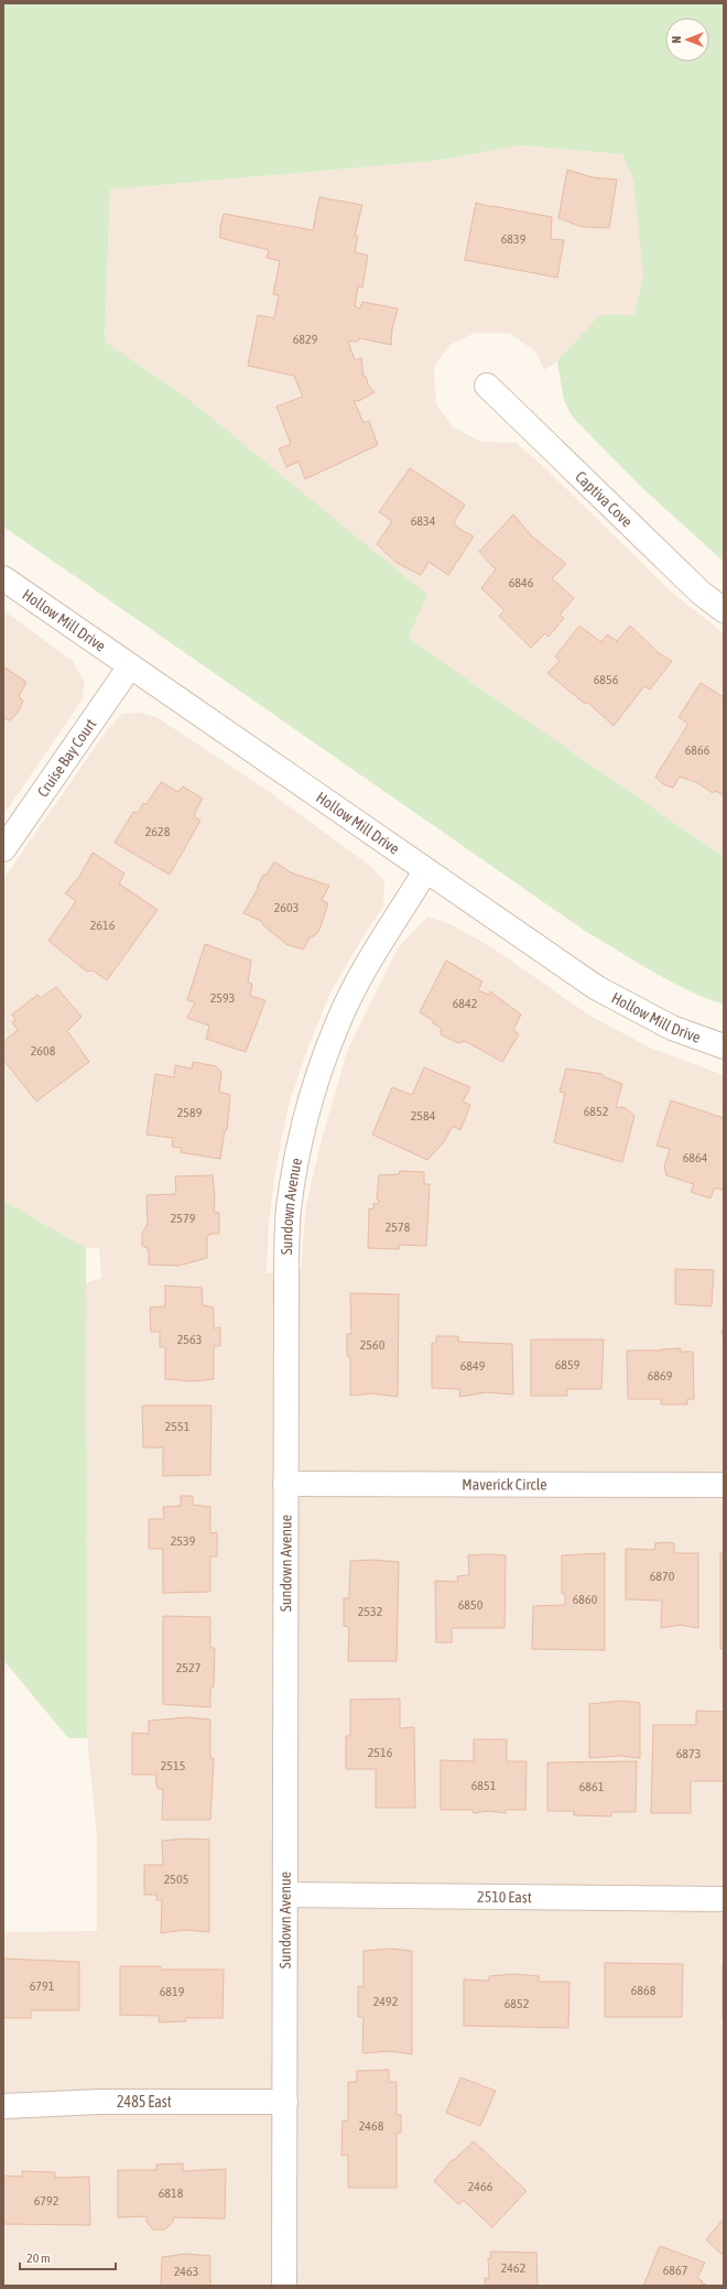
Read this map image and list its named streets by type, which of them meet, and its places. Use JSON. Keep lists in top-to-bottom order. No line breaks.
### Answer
{"streets":{"street":["Captiva Cove","Hollow Mill Drive","Cruise Bay Court","Sundown Avenue","Maverick Circle","2510 East","2485 East"]},"crossings":[["Hollow Mill Drive","Cruise Bay Court"],["Hollow Mill Drive","Sundown Avenue"],["Sundown Avenue","Maverick Circle"],["Sundown Avenue","2510 East"],["Sundown Avenue","2485 East"]],"house_numbers":["6839","6829","6834","6846","6856","6866","2628","2603","2616","2593","6842","2608","6852","2589","2584","6864","2579","2578","2563","2560","6859","6849","6869","2551","2539","6870","6860","6850","2532","2527","2516","6873","2515","6851","6861","2505","6791","6868","6819","2492","6852","2468","2466","6818","6792","2462","6867","2463"],"scale_bar":"20 m","north":"left"}
